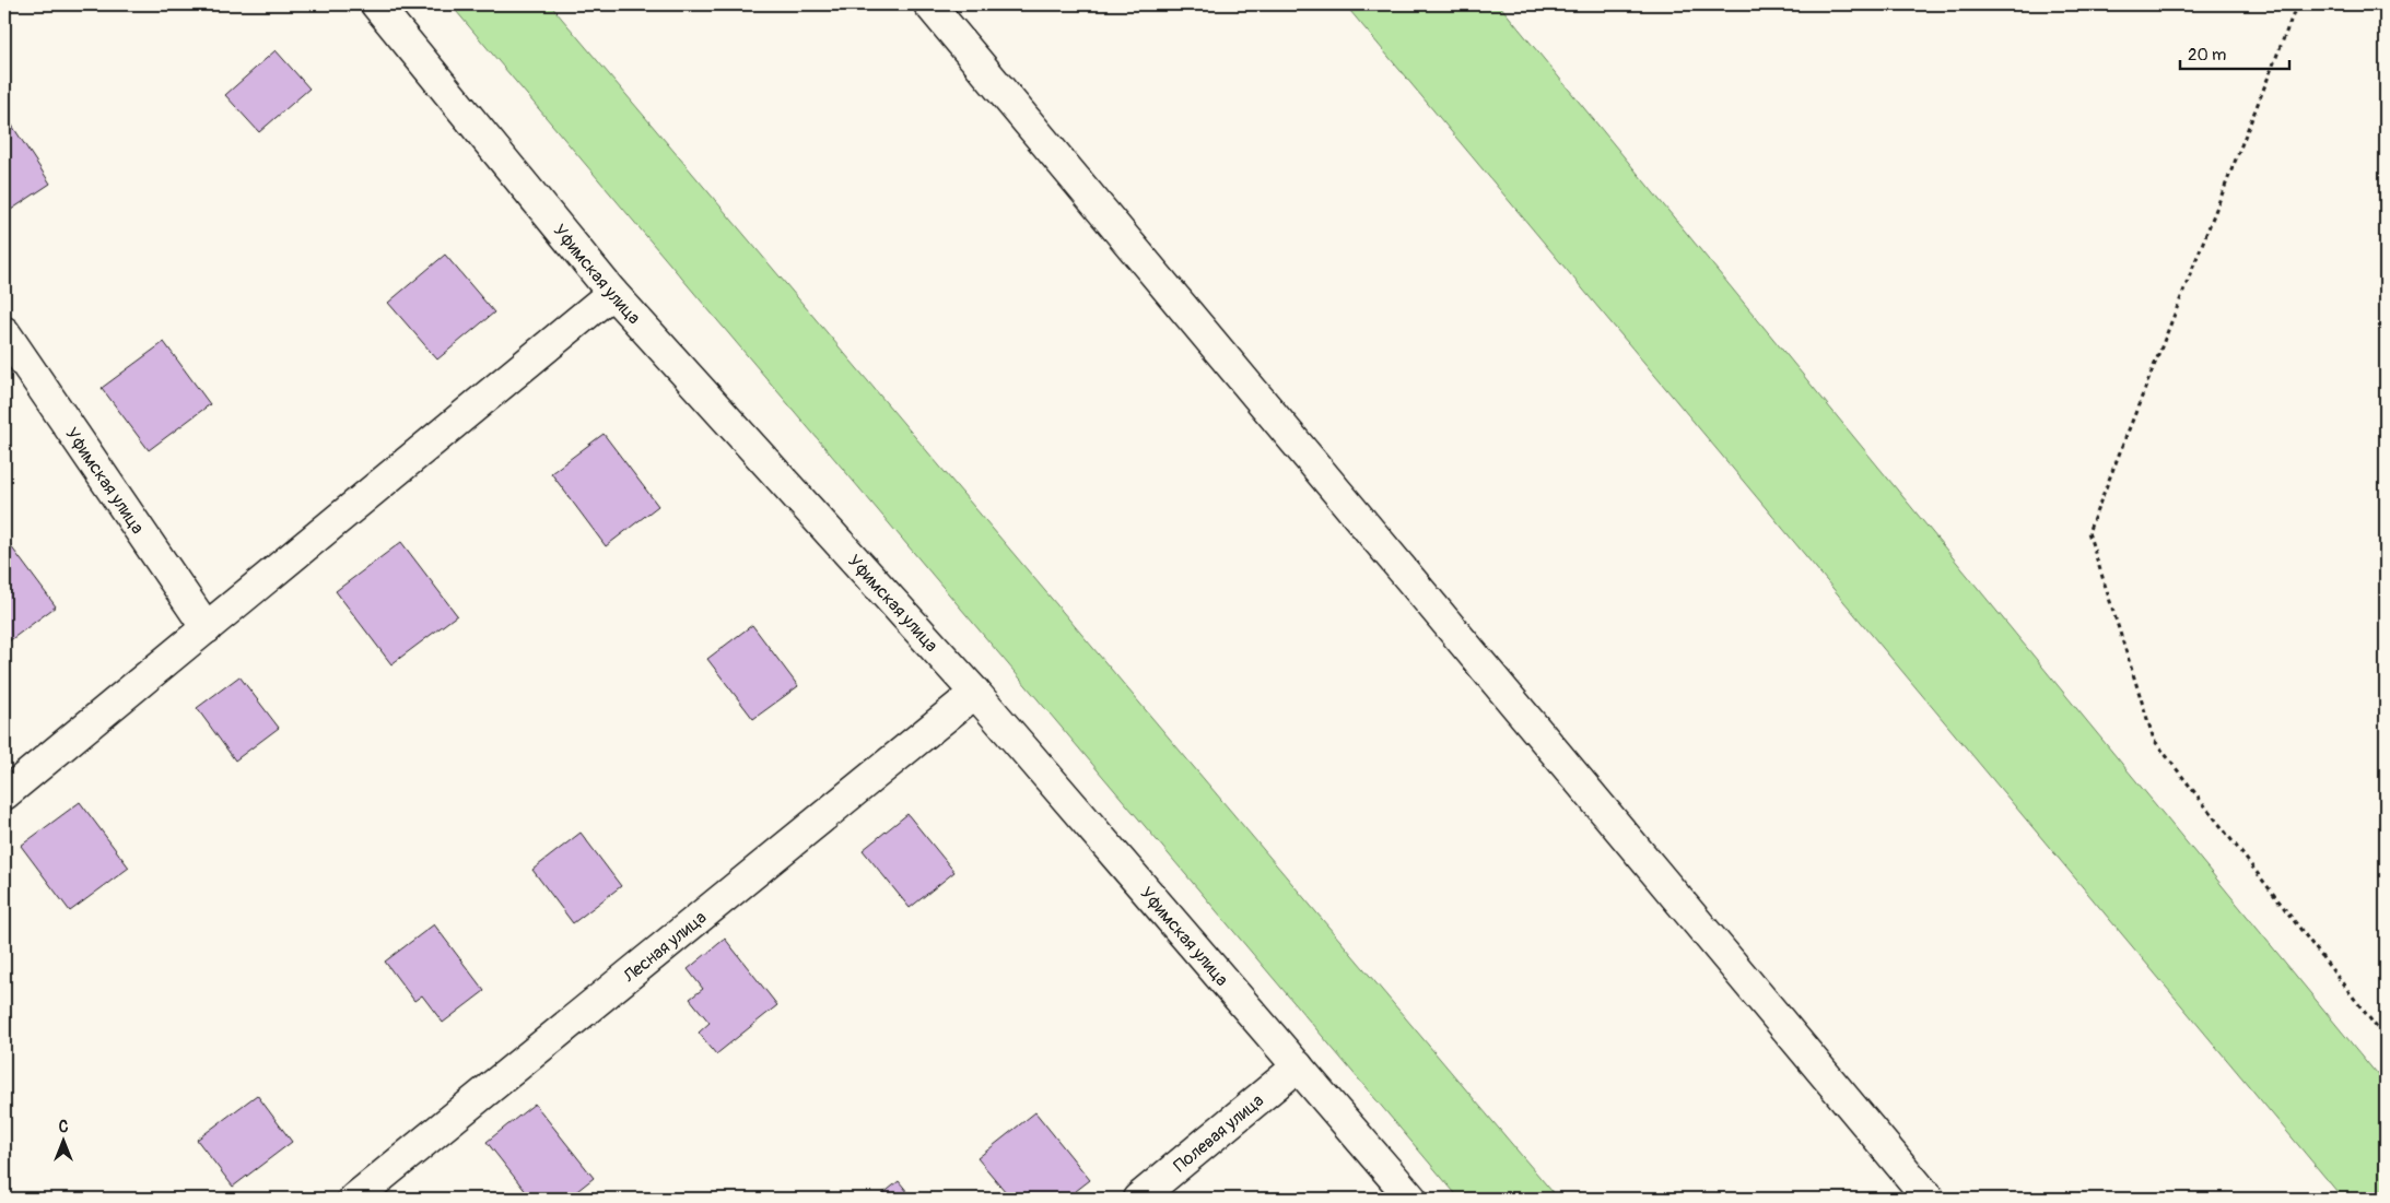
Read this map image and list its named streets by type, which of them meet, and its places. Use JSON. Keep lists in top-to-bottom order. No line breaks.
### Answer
{"streets":{"street":["Уфимская улица","Лесная улица","Полевая улица"]},"crossings":[["Уфимская улица","Лесная улица"],["Уфимская улица","Полевая улица"]],"scale_bar":"20 m","north":"top"}
